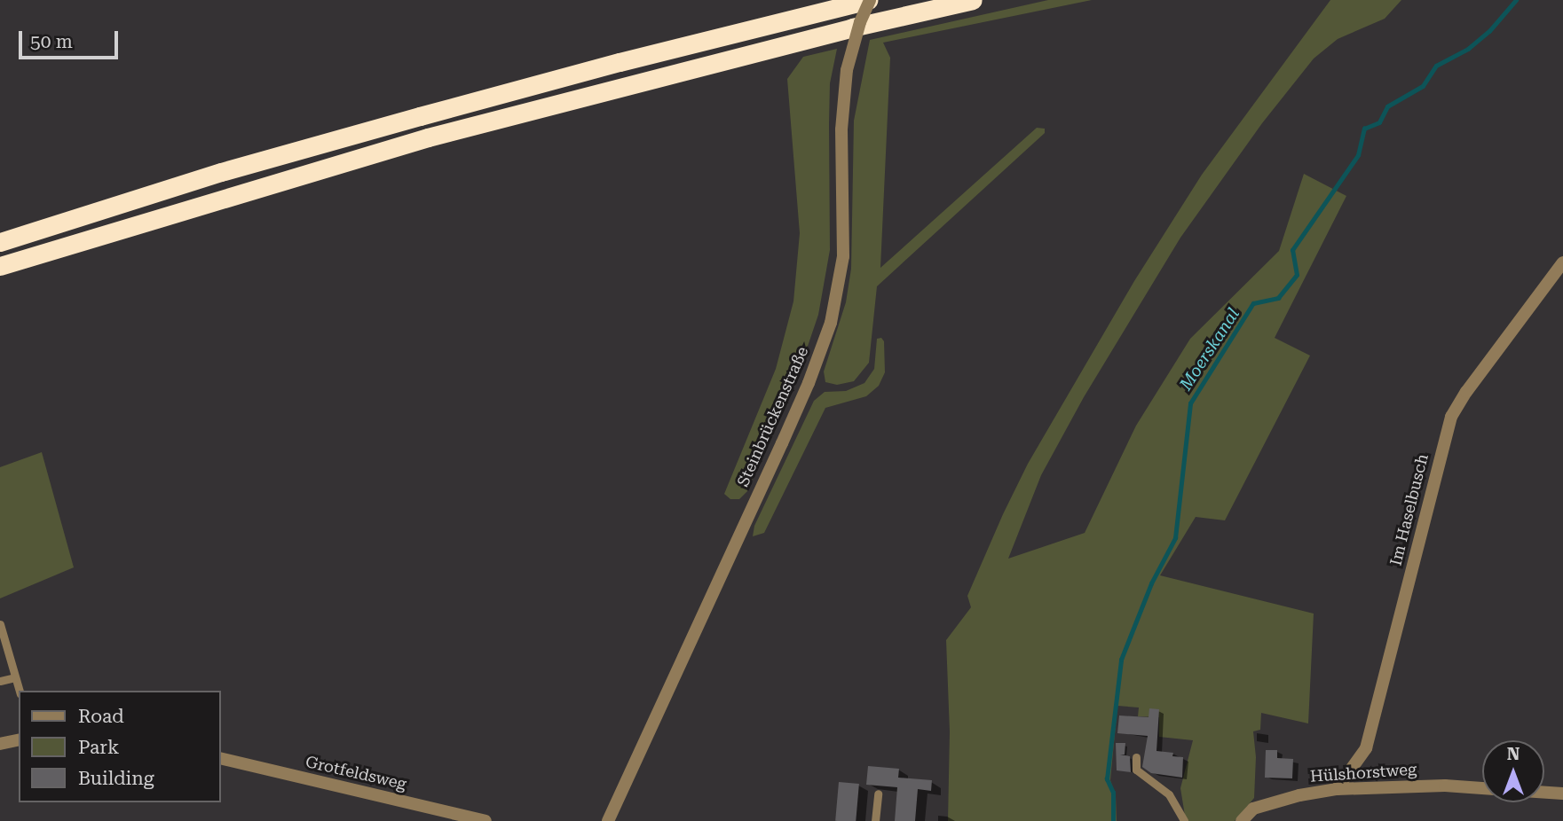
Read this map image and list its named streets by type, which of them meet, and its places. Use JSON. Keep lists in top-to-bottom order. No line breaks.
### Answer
{"streets":{"street":["Steinbrückenstraße","Im Haselbusch","Grotfeldsweg","Hülshorstweg"]},"crossings":[["Im Haselbusch","Hülshorstweg"]],"water":["Moerskanal"],"legend":["Road","Park","Building"],"scale_bar":"50 m","north":"top"}
